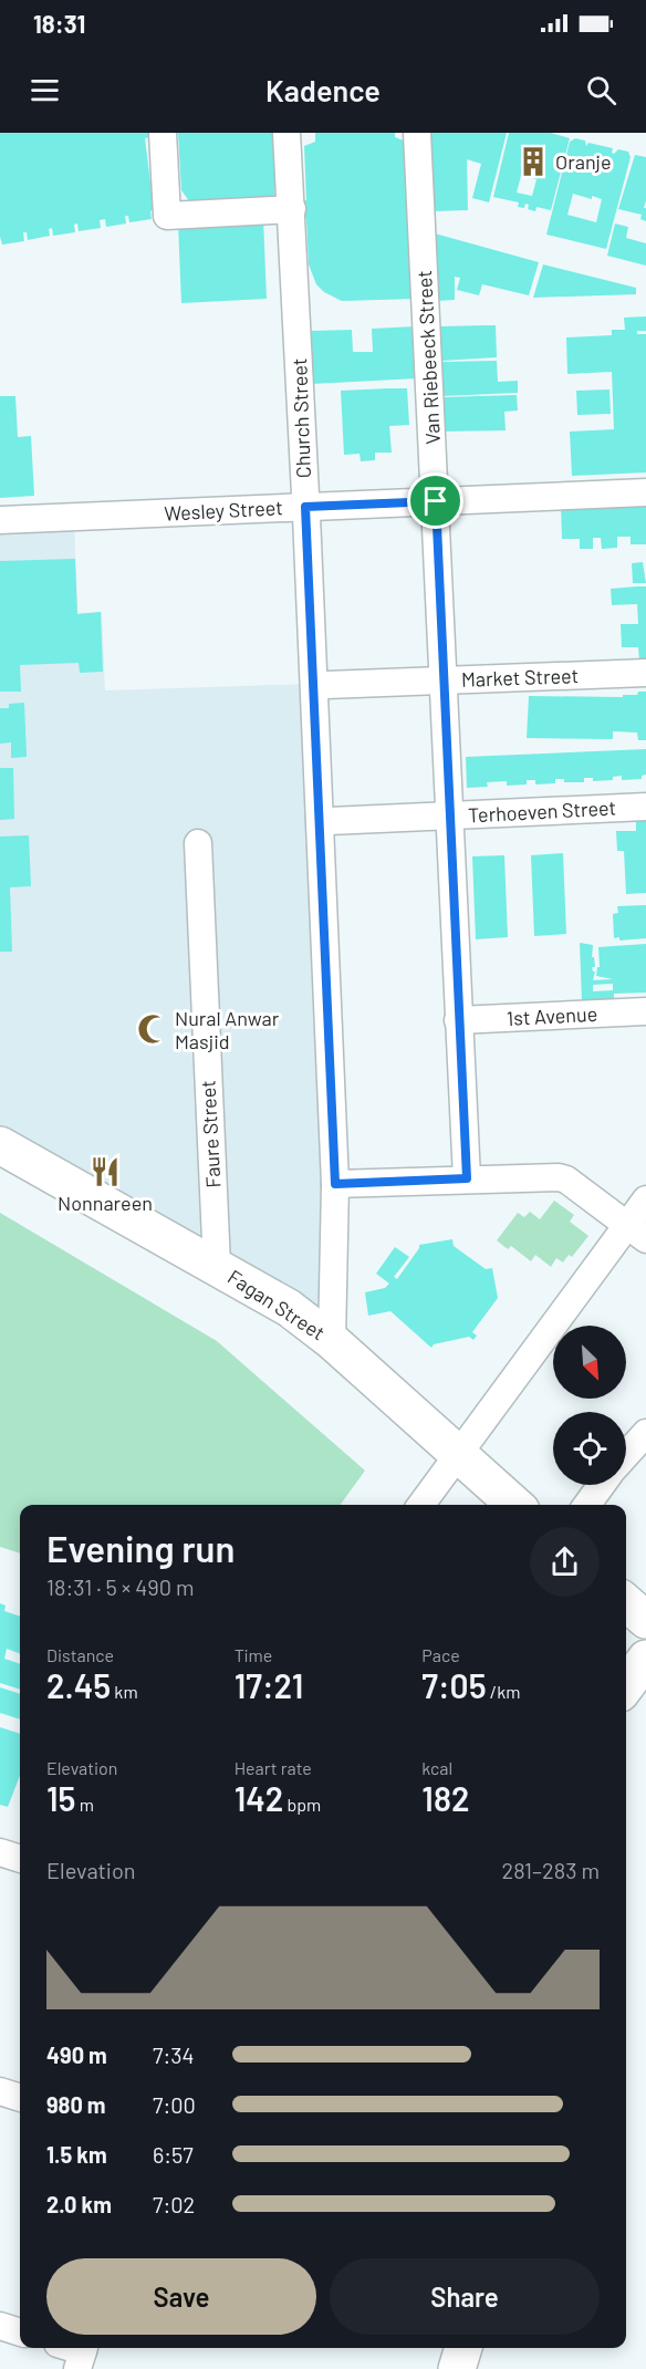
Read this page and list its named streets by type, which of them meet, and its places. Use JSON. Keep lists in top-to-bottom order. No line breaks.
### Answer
{"streets":{"street":["Van Riebeeck Street","Church Street","Wesley Street","Market Street","Terhoeven Street","1st Avenue","Faure Street","Fagan Street"]},"crossings":[["Van Riebeeck Street","Wesley Street"],["Van Riebeeck Street","Market Street"],["Van Riebeeck Street","Terhoeven Street"],["Van Riebeeck Street","1st Avenue"],["Church Street","Wesley Street"],["Church Street","Market Street"],["Church Street","Terhoeven Street"],["Church Street","Fagan Street"],["Faure Street","Fagan Street"]],"places":{"building":["Oranje"],"mosque":["Nural Anwar Masjid"],"restaurant":["Nonnareen"]},"north":"bottom right","page":{"status":"18:31","header":"Kadence","heading":["Evening run","18:31 · 5 × 490 m"],"stats":[["Distance","2.45 km"],["Time","17:21"],["Pace","7:05 /km"],["Elevation","15 m"],["Heart rate","142 bpm"],["kcal","182"]],"chart":["Elevation","281–283 m"],"list":[{"name":"490 m","note":"7:34"},{"name":"980 m","note":"7:00"},{"name":"1.5 km","note":"6:57"},{"name":"2.0 km","note":"7:02"}],"buttons":["Save","Share"]}}
